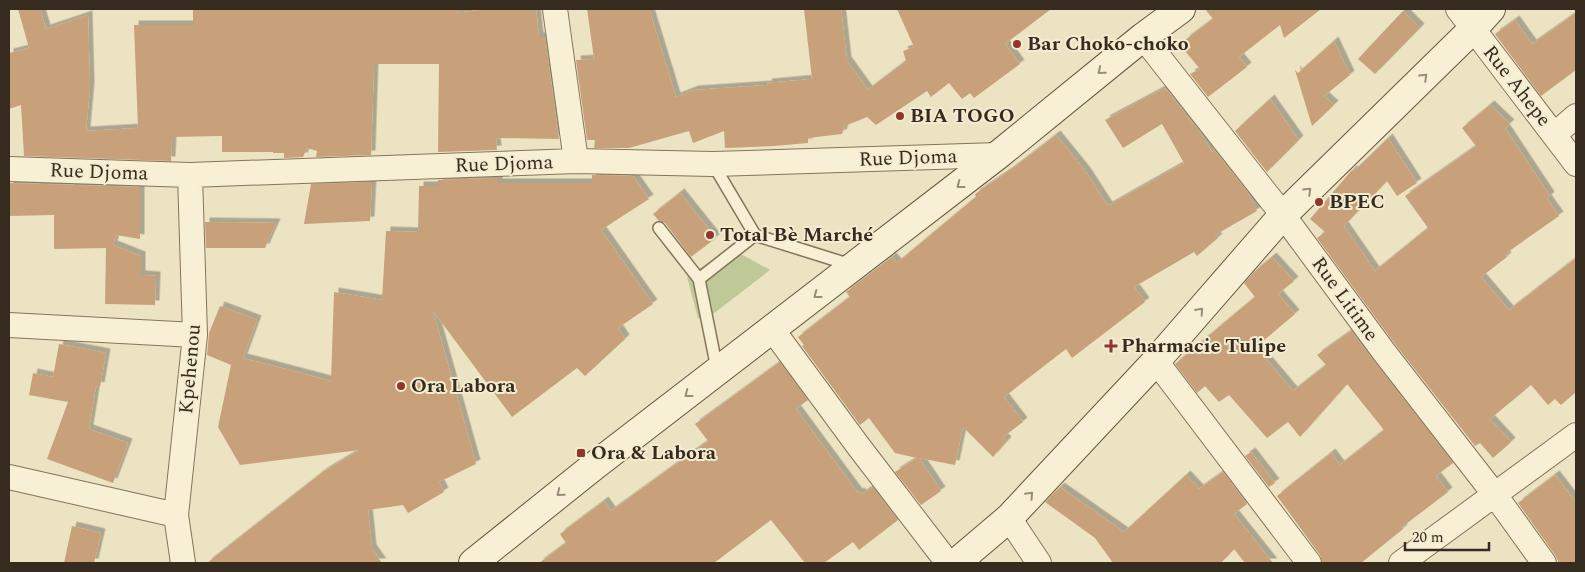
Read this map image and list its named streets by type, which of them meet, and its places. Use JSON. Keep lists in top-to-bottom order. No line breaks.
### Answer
{"streets":{"street":["Rue Ahepe","Rue Djoma","Rue Litime","Kpehenou"]},"crossings":[["Rue Djoma","Kpehenou"]],"places":{"other":["Bar Choko-choko","BIA TOGO","BPEC","Total Bè Marché","Ora Labora"],"health":["Pharmacie Tulipe"],"transit":["Ora & Labora"]},"scale_bar":"20 m"}
